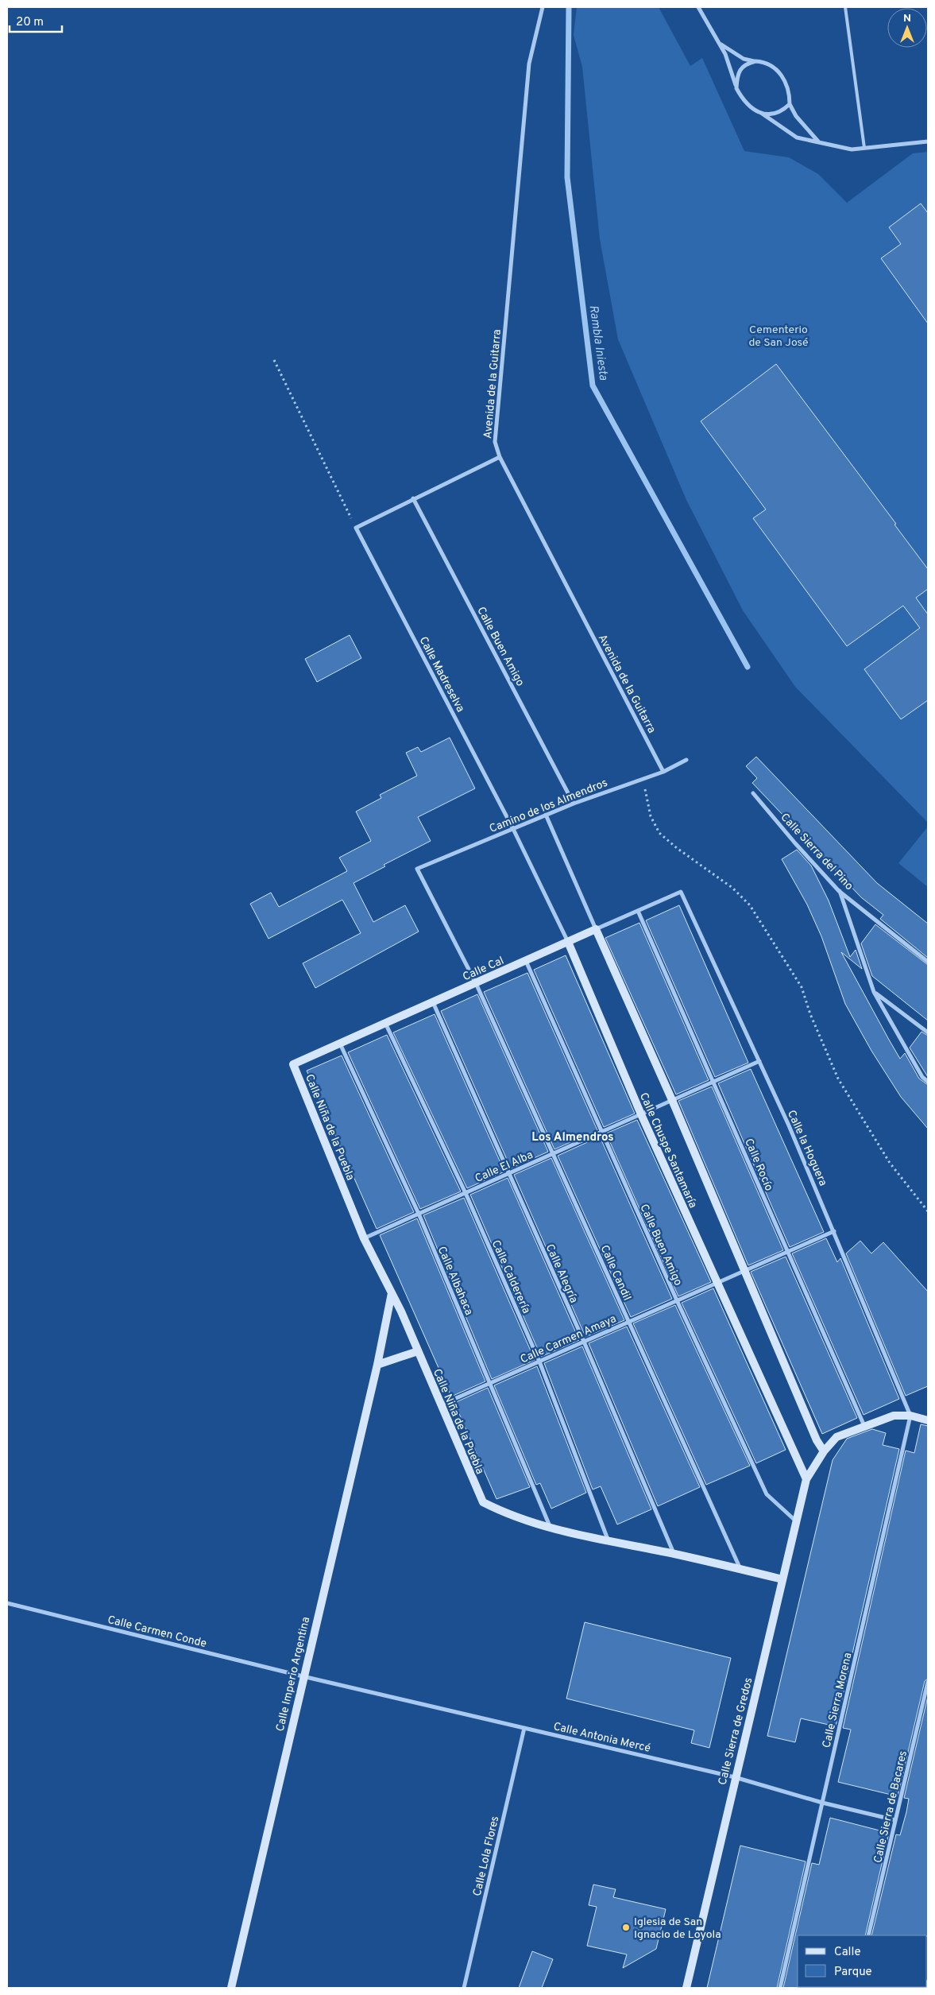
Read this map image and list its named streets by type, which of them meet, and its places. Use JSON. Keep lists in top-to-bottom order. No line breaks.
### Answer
{"streets":{"street":["Avenida de la Guitarra","Calle Buen Amigo","Calle Madreselva","Camino de los Almendros","Calle Sierra del Pino","Calle Cal","Calle Niña de la Puebla","Calle la Hoguera","Calle Chuspe Santamaría","Calle Rocío","Calle El Alba","Calle Candil","Calle Alegría","Calle Calderería","Calle Albahaca","Calle Carmen Amaya","Calle Carmen Conde","Calle Imperio Argentina","Calle Sierra Morena","Calle Sierra de Gredos","Calle Antonia Mercé","Calle Sierra de Bacares","Calle Lola Flores"]},"crossings":[["Avenida de la Guitarra","Camino de los Almendros"],["Calle Buen Amigo","Camino de los Almendros"],["Calle Buen Amigo","Calle Cal"],["Calle Buen Amigo","Calle El Alba"],["Calle Buen Amigo","Calle Carmen Amaya"],["Calle Buen Amigo","Calle Sierra de Gredos"],["Calle Madreselva","Camino de los Almendros"],["Calle Madreselva","Calle Chuspe Santamaría"],["Camino de los Almendros","Calle Chuspe Santamaría"],["Camino de los Almendros","Calle Candil"],["Calle Cal","Calle Niña de la Puebla"],["Calle Cal","Calle la Hoguera"],["Calle Cal","Calle Chuspe Santamaría"],["Calle Cal","Calle Rocío"],["Calle Cal","Calle Candil"],["Calle Cal","Calle Alegría"],["Calle Cal","Calle Calderería"],["Calle Cal","Calle Albahaca"],["Calle Niña de la Puebla","Calle El Alba"],["Calle Niña de la Puebla","Calle Candil"],["Calle Niña de la Puebla","Calle Alegría"],["Calle Niña de la Puebla","Calle Calderería"],["Calle Niña de la Puebla","Calle Albahaca"],["Calle Niña de la Puebla","Calle Carmen Amaya"],["Calle Niña de la Puebla","Calle Imperio Argentina"],["Calle Niña de la Puebla","Calle Sierra de Gredos"],["Calle la Hoguera","Calle El Alba"],["Calle la Hoguera","Calle Carmen Amaya"],["Calle la Hoguera","Calle Sierra Morena"],["Calle Chuspe Santamaría","Calle El Alba"],["Calle Chuspe Santamaría","Calle Carmen Amaya"],["Calle Chuspe Santamaría","Calle Sierra de Gredos"],["Calle Rocío","Calle El Alba"],["Calle Rocío","Calle Carmen Amaya"],["Calle El Alba","Calle Candil"],["Calle El Alba","Calle Alegría"],["Calle El Alba","Calle Calderería"],["Calle El Alba","Calle Albahaca"],["Calle Candil","Calle Carmen Amaya"],["Calle Alegría","Calle Carmen Amaya"],["Calle Calderería","Calle Carmen Amaya"],["Calle Albahaca","Calle Carmen Amaya"],["Calle Carmen Conde","Calle Imperio Argentina"],["Calle Carmen Conde","Calle Antonia Mercé"],["Calle Imperio Argentina","Calle Antonia Mercé"],["Calle Sierra Morena","Calle Antonia Mercé"],["Calle Sierra de Gredos","Calle Antonia Mercé"],["Calle Antonia Mercé","Calle Sierra de Bacares"],["Calle Antonia Mercé","Calle Lola Flores"]],"districts":["Los Almendros"],"water":["Rambla Iniesta"],"parks":["Cementerio de San José"],"places":["Iglesia de San Ignacio de Loyola"],"legend":["Calle","Parque"],"scale_bar":"20 m","north":"top"}
